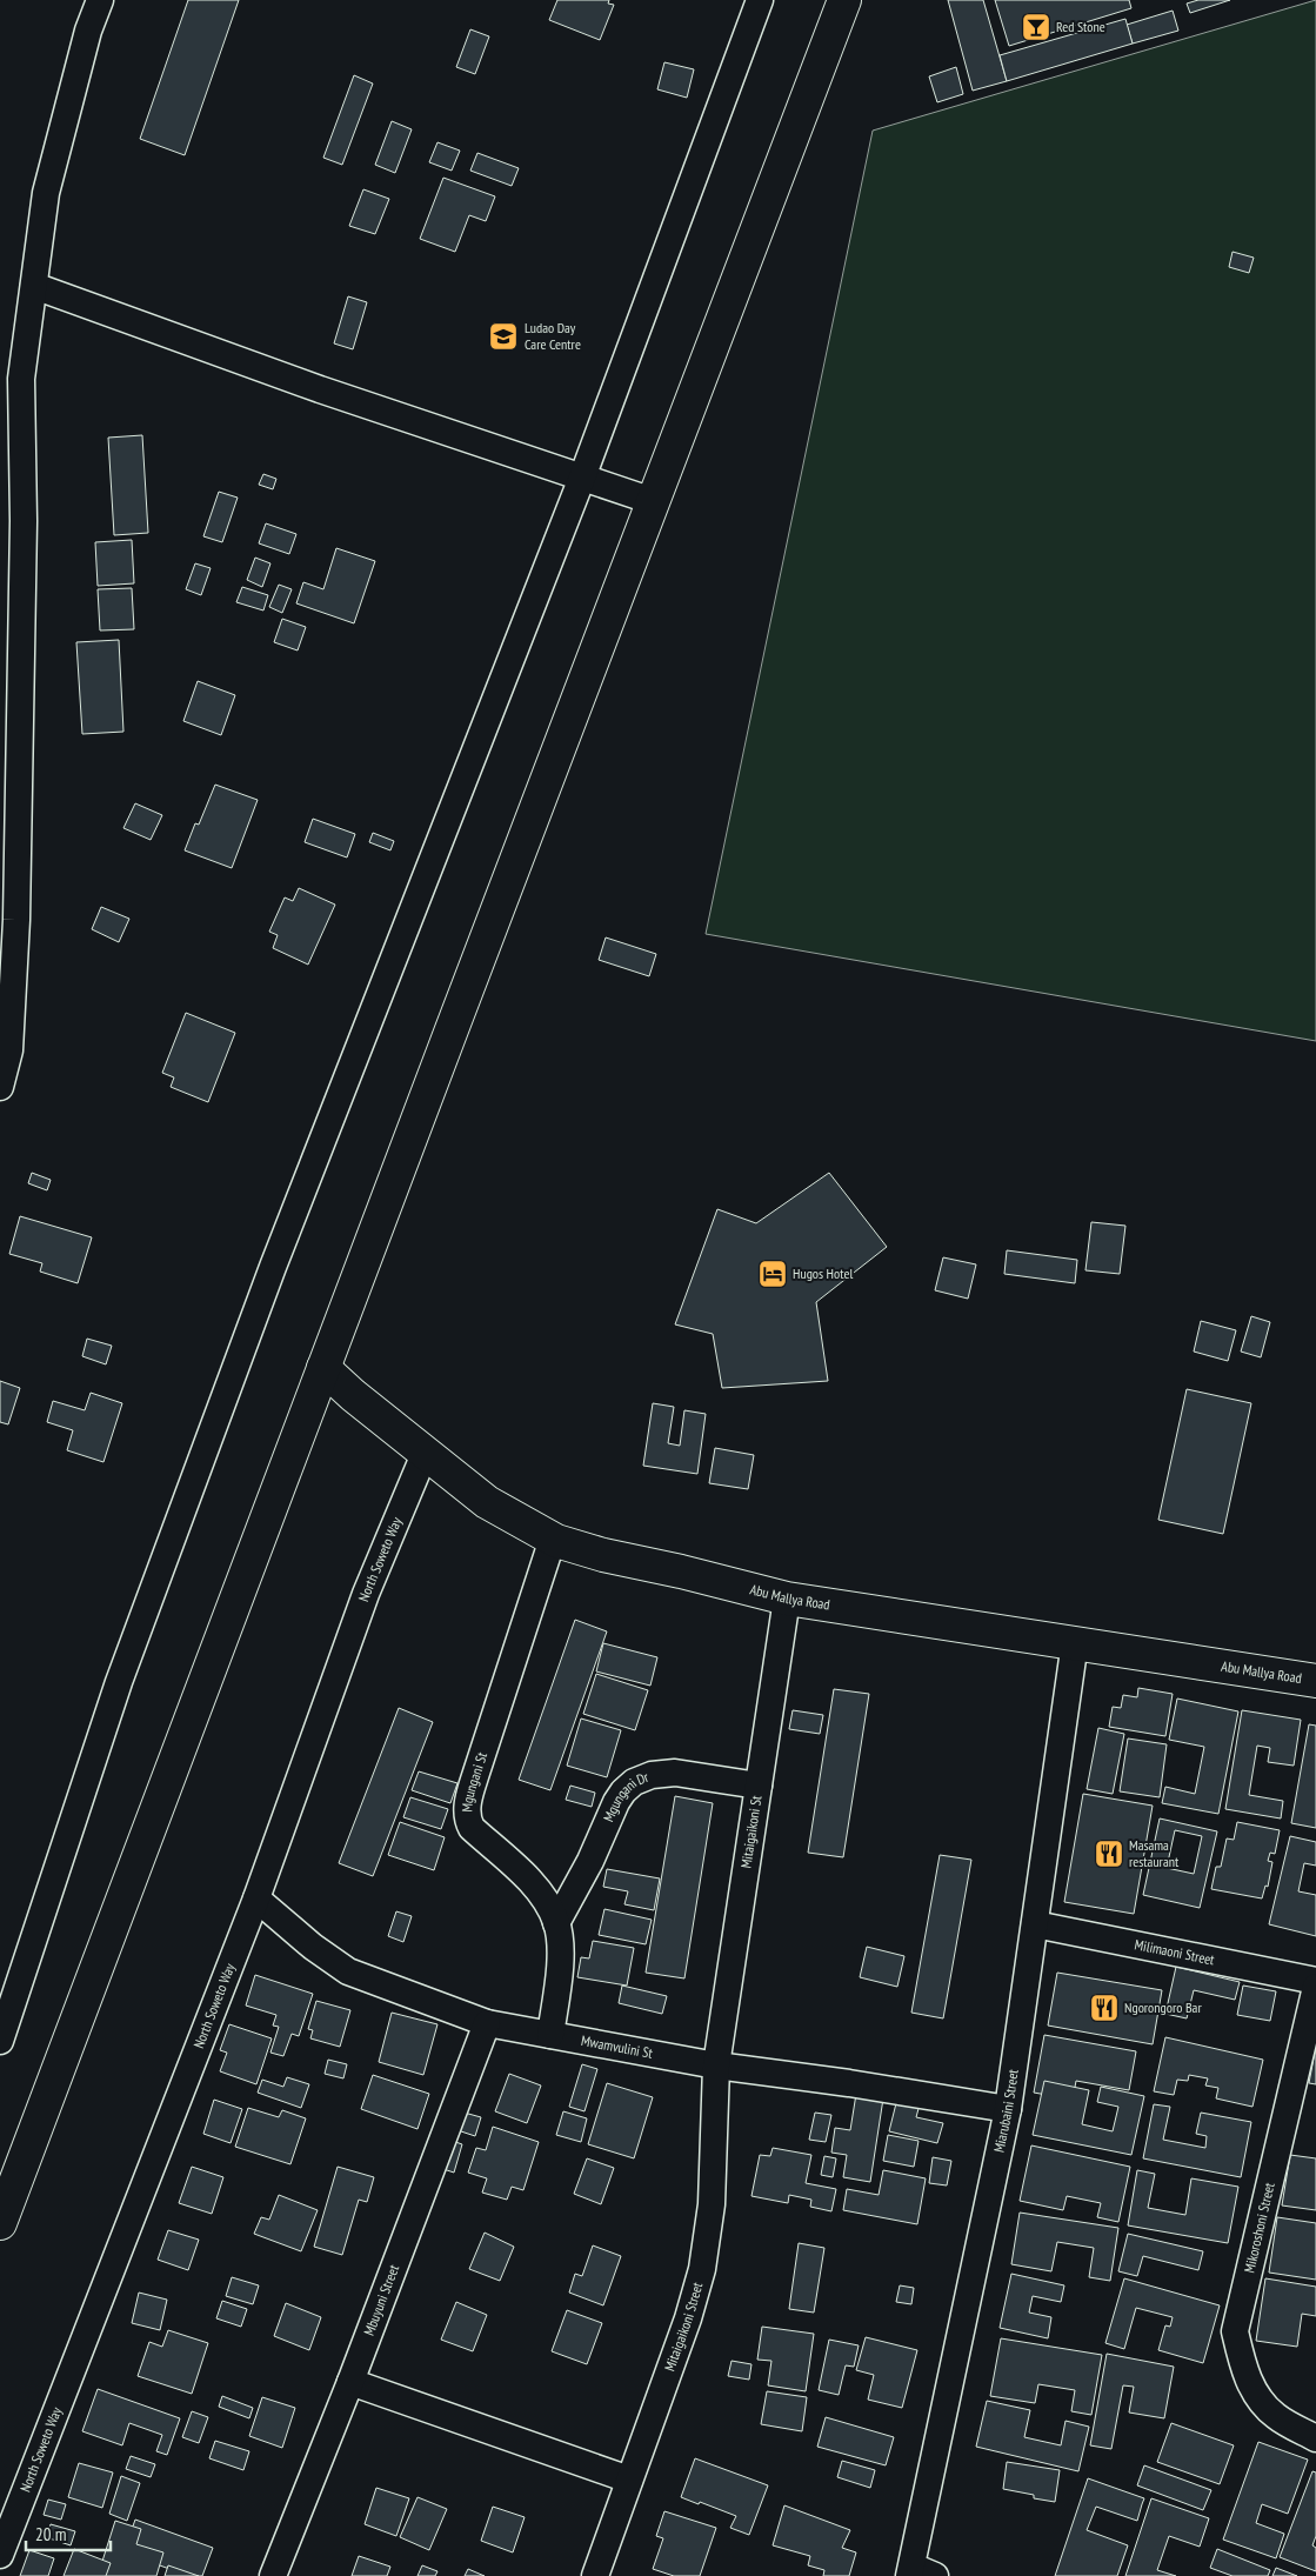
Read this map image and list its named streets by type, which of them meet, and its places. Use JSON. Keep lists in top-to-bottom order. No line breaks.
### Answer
{"streets":{"main road":["Abu Mallya Road"],"street":["North Soweto Way","Mgungani St","Mgungani Dr","Mitaigaikoni St","Milimaoni Street","Mwamvulini St","Miarubaini Street","Mikoroshoni Street","Mbuyuni Street","Mitaigaikoni Street"]},"crossings":[["North Soweto Way","Abu Mallya Road"],["North Soweto Way","Mwamvulini St"],["Abu Mallya Road","Mgungani St"],["Abu Mallya Road","Mitaigaikoni St"],["Abu Mallya Road","Miarubaini Street"],["Mgungani St","Mgungani Dr"],["Mgungani St","Mwamvulini St"],["Mgungani Dr","Mitaigaikoni St"],["Mitaigaikoni St","Mwamvulini St"],["Mitaigaikoni St","Mitaigaikoni Street"],["Milimaoni Street","Miarubaini Street"],["Mwamvulini St","Miarubaini Street"],["Mwamvulini St","Mbuyuni Street"],["Mwamvulini St","Mitaigaikoni Street"]],"places":{"bar":["Red Stone"],"school or university":["Ludao Day Care Centre"],"hotel":["Hugos Hotel"],"restaurant":["Masama restaurant","Ngorongoro Bar"]},"scale_bar":"20 m"}
